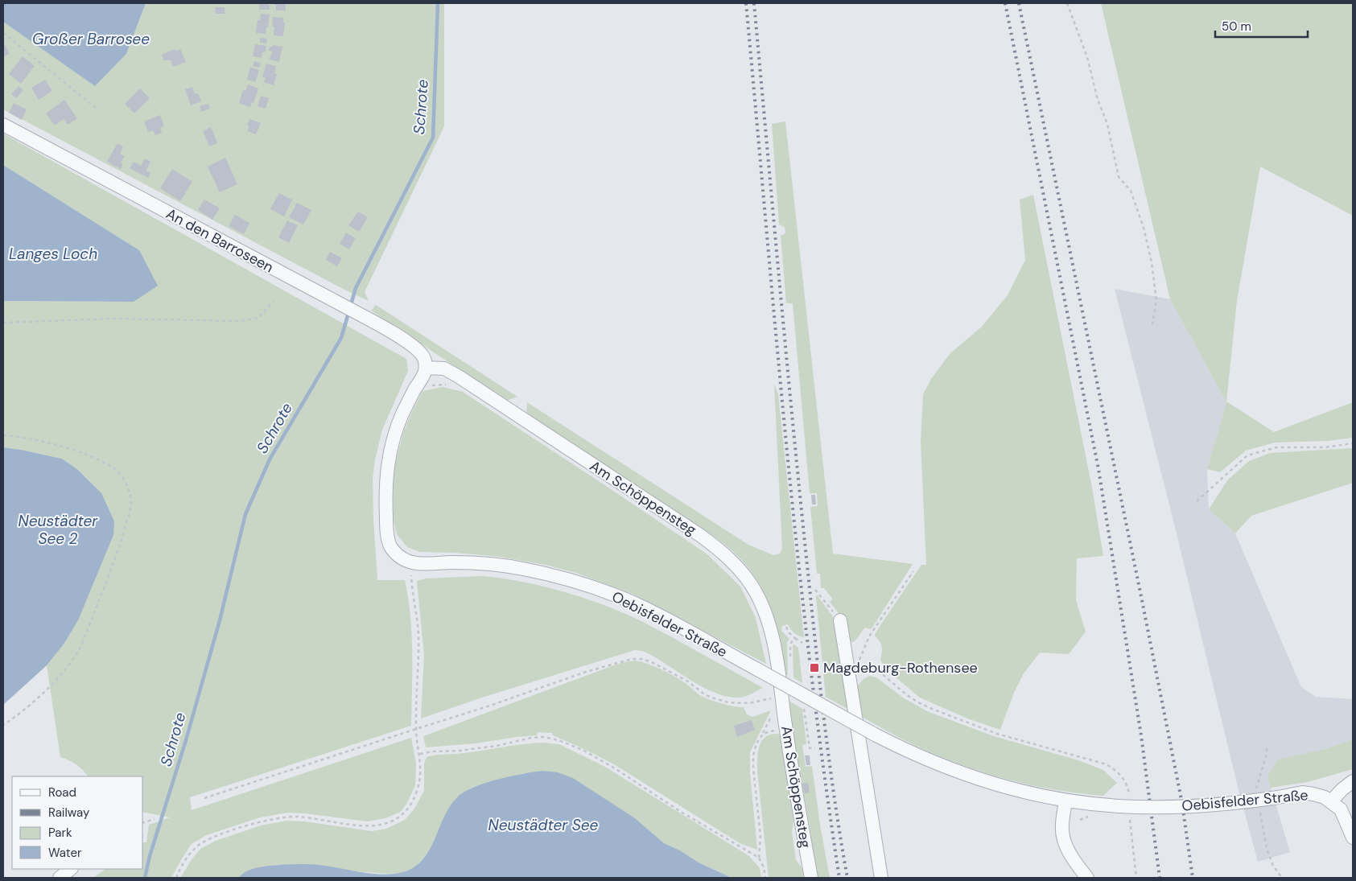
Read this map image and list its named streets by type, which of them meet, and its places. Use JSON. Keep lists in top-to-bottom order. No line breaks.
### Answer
{"streets":{"street":["An den Barroseen","Am Schöppensteg","Oebisfelder Straße"]},"crossings":[["An den Barroseen","Am Schöppensteg"],["An den Barroseen","Oebisfelder Straße"],["Am Schöppensteg","Oebisfelder Straße"]],"water":["Großer Barrosee","Schrote","Langes Loch","Neustädter See 2","Neustädter See"],"places":{"transit":["Magdeburg-Rothensee"]},"legend":["Road","Railway","Park","Water"],"scale_bar":"50 m"}
